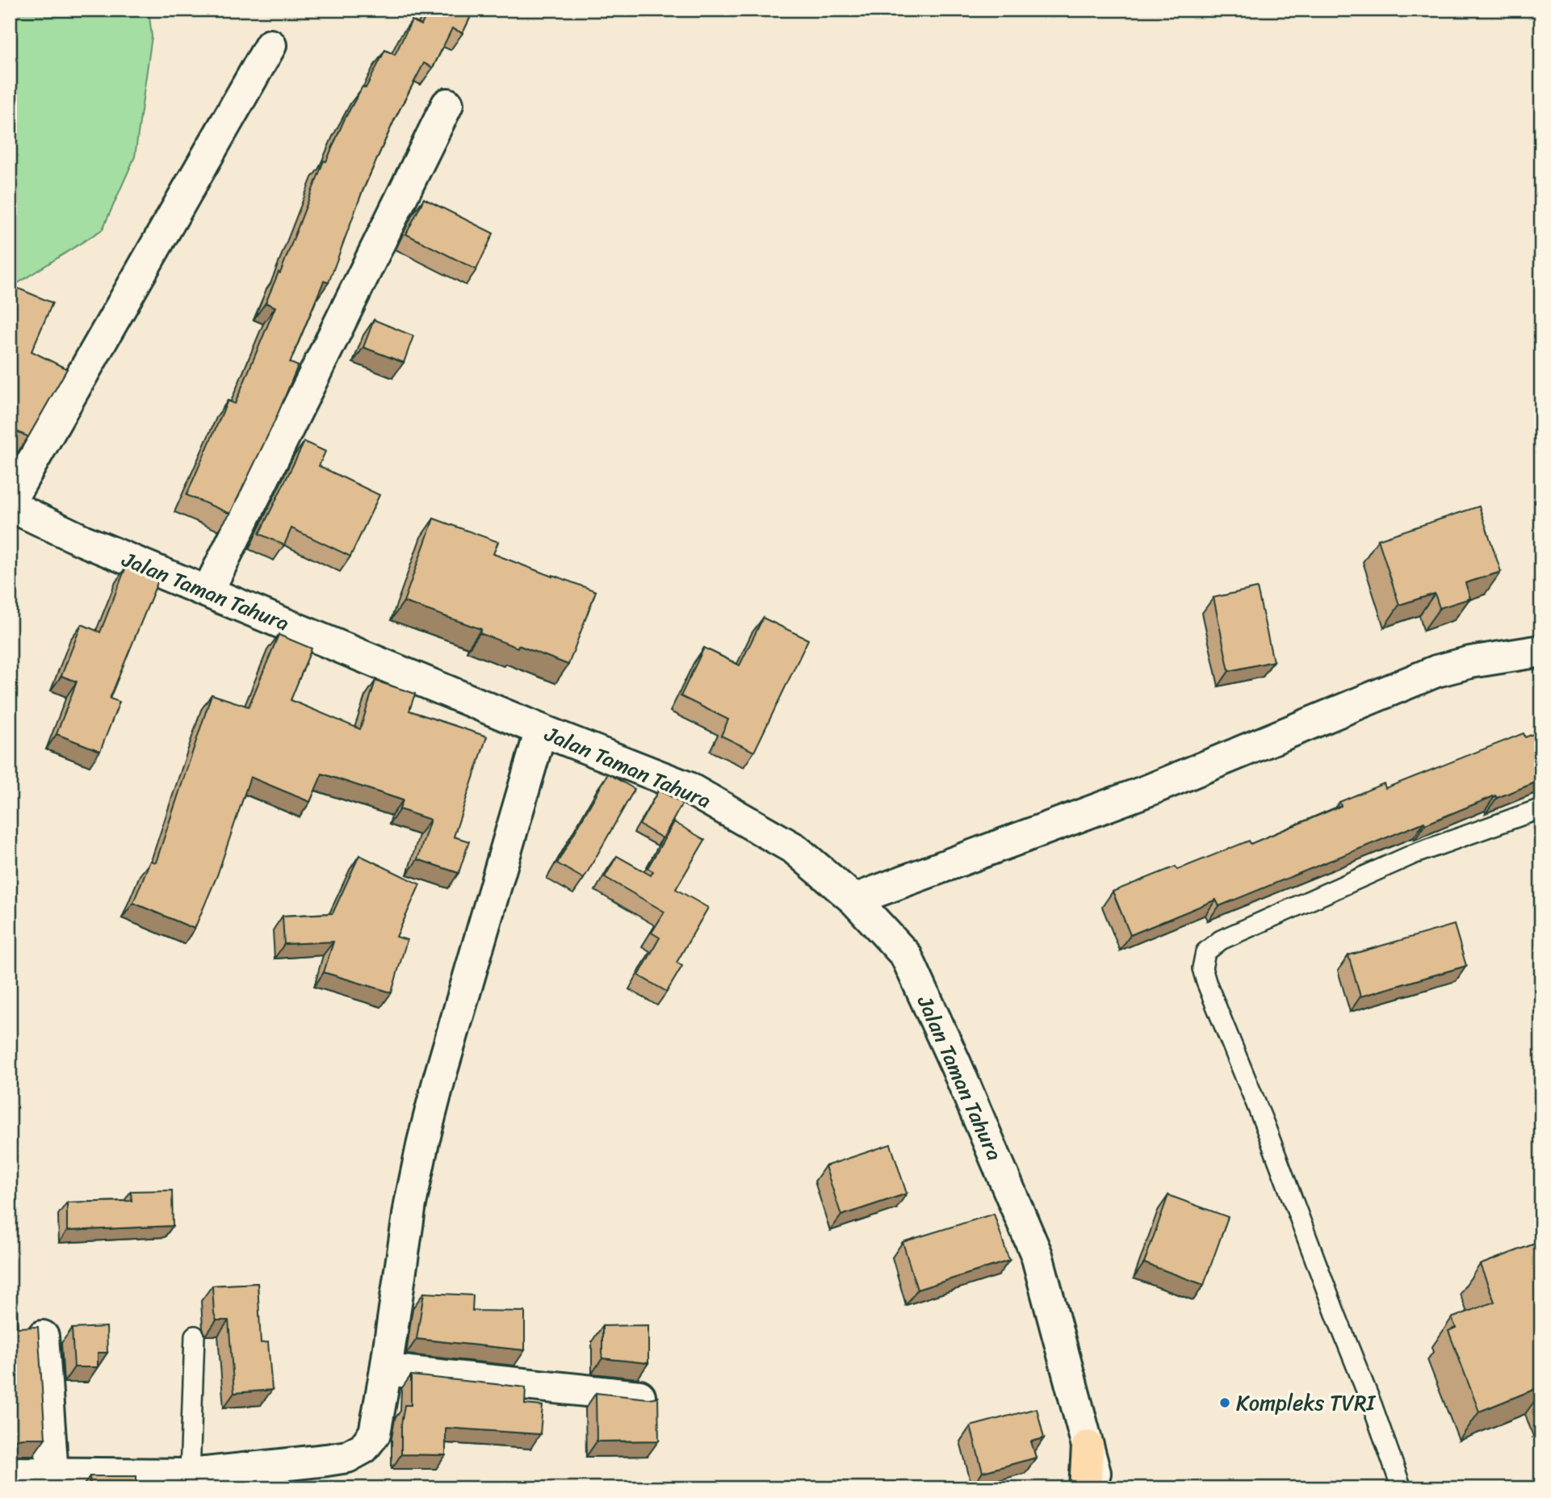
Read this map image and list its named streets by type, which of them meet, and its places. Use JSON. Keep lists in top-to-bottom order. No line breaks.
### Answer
{"streets":{"street":["Jalan Taman Tahura"]},"places":["Kompleks TVRI"]}
